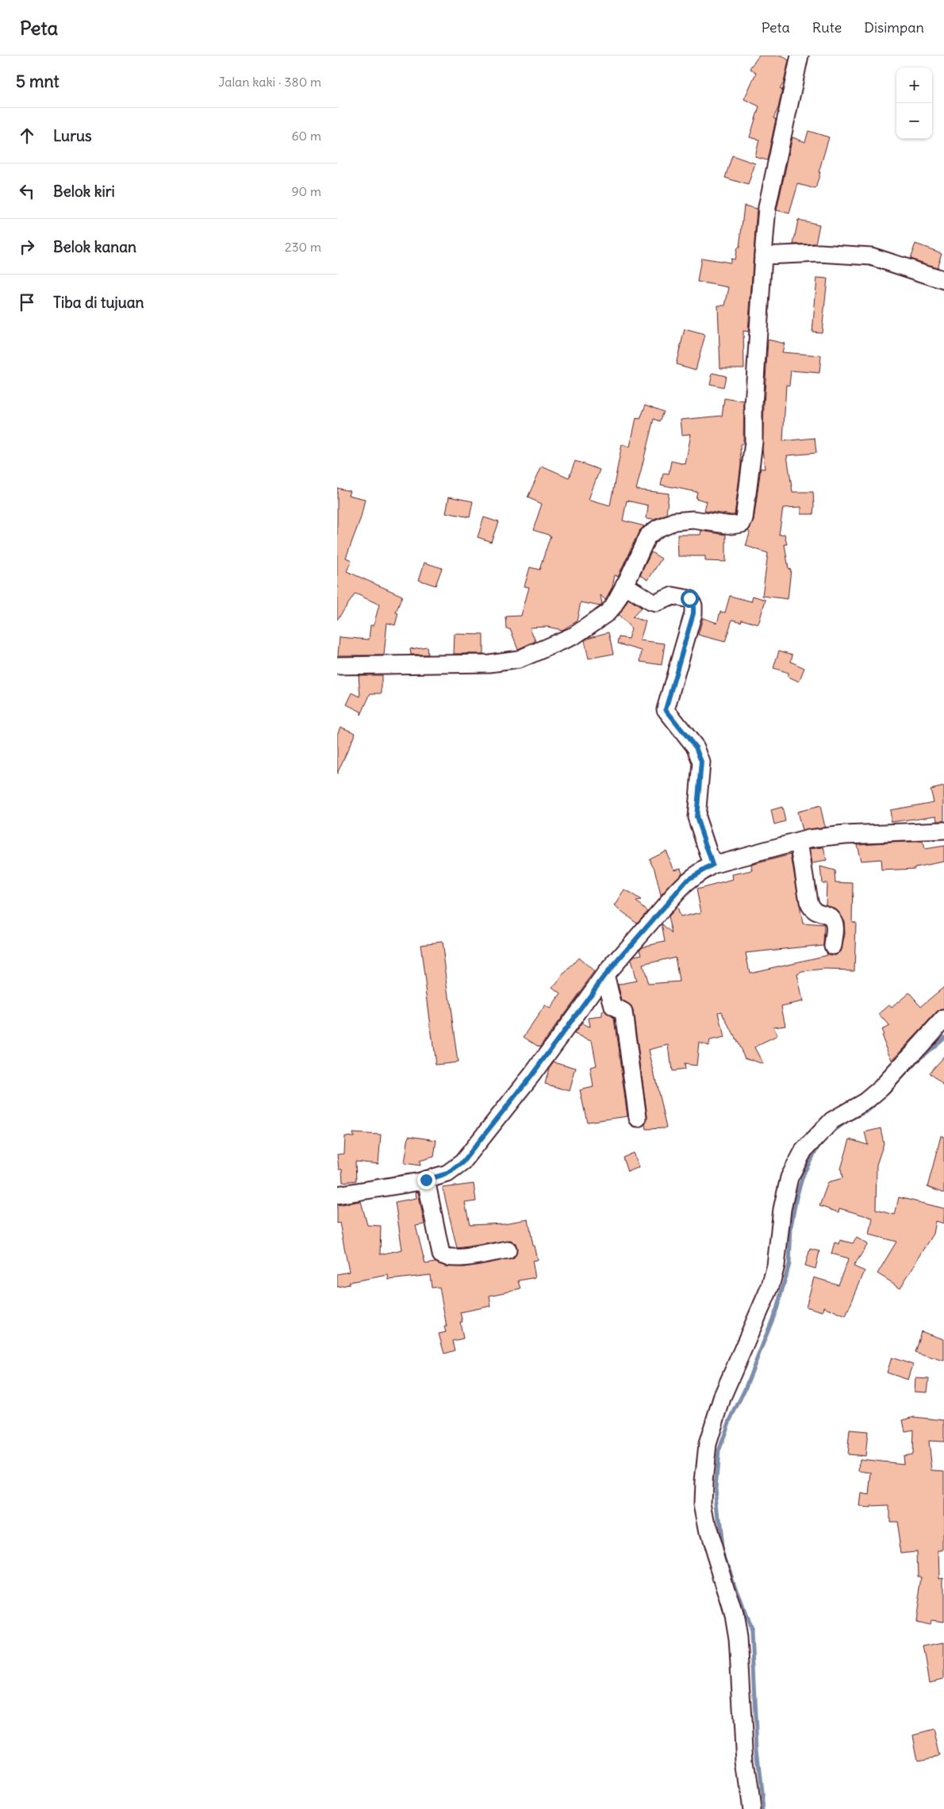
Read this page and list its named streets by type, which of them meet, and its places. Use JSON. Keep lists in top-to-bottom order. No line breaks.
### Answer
{"page":{"header":"Peta","nav":["Peta","Rute","Disimpan"],"heading":["5 mnt","Jalan kaki · 380 m"],"map_buttons":["+","−"],"list":[["Lurus","60 m"],["Belok kiri","90 m"],["Belok kanan","230 m"],"Tiba di tujuan"]}}
